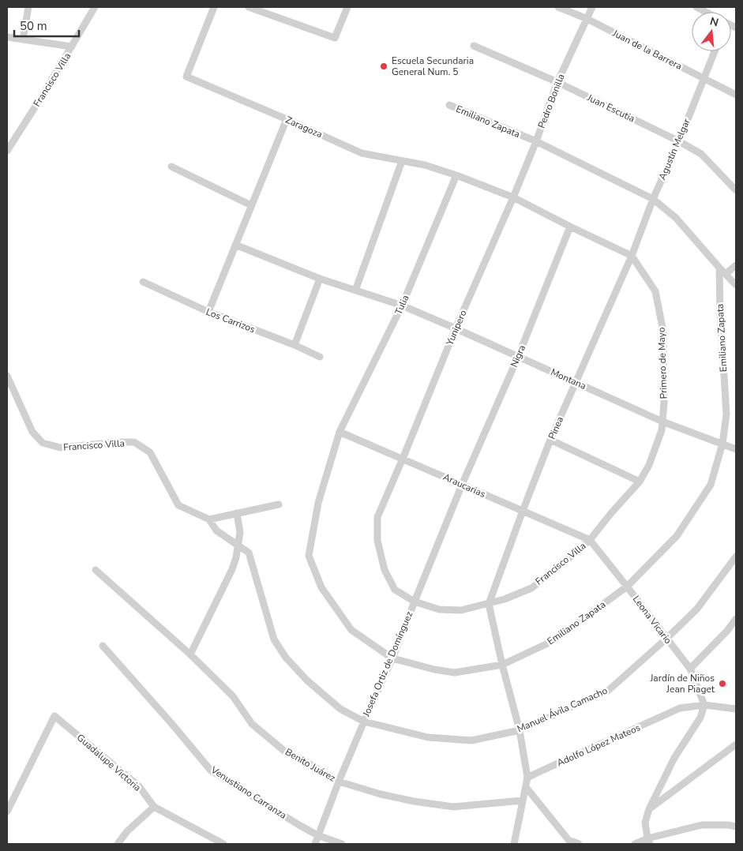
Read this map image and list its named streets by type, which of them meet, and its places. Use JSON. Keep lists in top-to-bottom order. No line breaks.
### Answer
{"streets":{"street":["Juan de la Barrera","Francisco Villa","Pedro Bonilla","Juan Escutia","Emiliano Zapata","Zaragoza","Agustín Melgar","Tulia","Los Carrizos","Yunipero","Nigra","Primero de Mayo","Montana","Pinea","Araucarias","Leona Vicario","Josefa Ortiz de Domínguez","Manuel Ávila Camacho","Adolfo López Mateos","Guadalupe Victoria","Benito Juárez","Venustiano Carranza"]},"crossings":[["Juan de la Barrera","Pedro Bonilla"],["Juan de la Barrera","Agustín Melgar"],["Francisco Villa","Yunipero"],["Francisco Villa","Primero de Mayo"],["Francisco Villa","Pinea"],["Francisco Villa","Araucarias"],["Francisco Villa","Leona Vicario"],["Francisco Villa","Josefa Ortiz de Domínguez"],["Francisco Villa","Manuel Ávila Camacho"],["Pedro Bonilla","Juan Escutia"],["Pedro Bonilla","Emiliano Zapata"],["Pedro Bonilla","Yunipero"],["Juan Escutia","Agustín Melgar"],["Emiliano Zapata","Agustín Melgar"],["Emiliano Zapata","Tulia"],["Emiliano Zapata","Montana"],["Emiliano Zapata","Araucarias"],["Emiliano Zapata","Leona Vicario"],["Emiliano Zapata","Josefa Ortiz de Domínguez"],["Zaragoza","Tulia"],["Agustín Melgar","Primero de Mayo"],["Agustín Melgar","Pinea"],["Tulia","Montana"],["Tulia","Araucarias"],["Yunipero","Montana"],["Yunipero","Araucarias"],["Nigra","Montana"],["Nigra","Araucarias"],["Nigra","Josefa Ortiz de Domínguez"],["Primero de Mayo","Montana"],["Primero de Mayo","Pinea"],["Primero de Mayo","Araucarias"],["Primero de Mayo","Leona Vicario"],["Montana","Pinea"],["Pinea","Araucarias"],["Araucarias","Leona Vicario"],["Araucarias","Josefa Ortiz de Domínguez"],["Leona Vicario","Manuel Ávila Camacho"],["Leona Vicario","Adolfo López Mateos"],["Josefa Ortiz de Domínguez","Manuel Ávila Camacho"],["Josefa Ortiz de Domínguez","Benito Juárez"],["Josefa Ortiz de Domínguez","Venustiano Carranza"]],"places":["Escuela Secundaria General Num. 5","Jardín de Niños Jean Piaget"],"scale_bar":"50 m","north":"top"}
